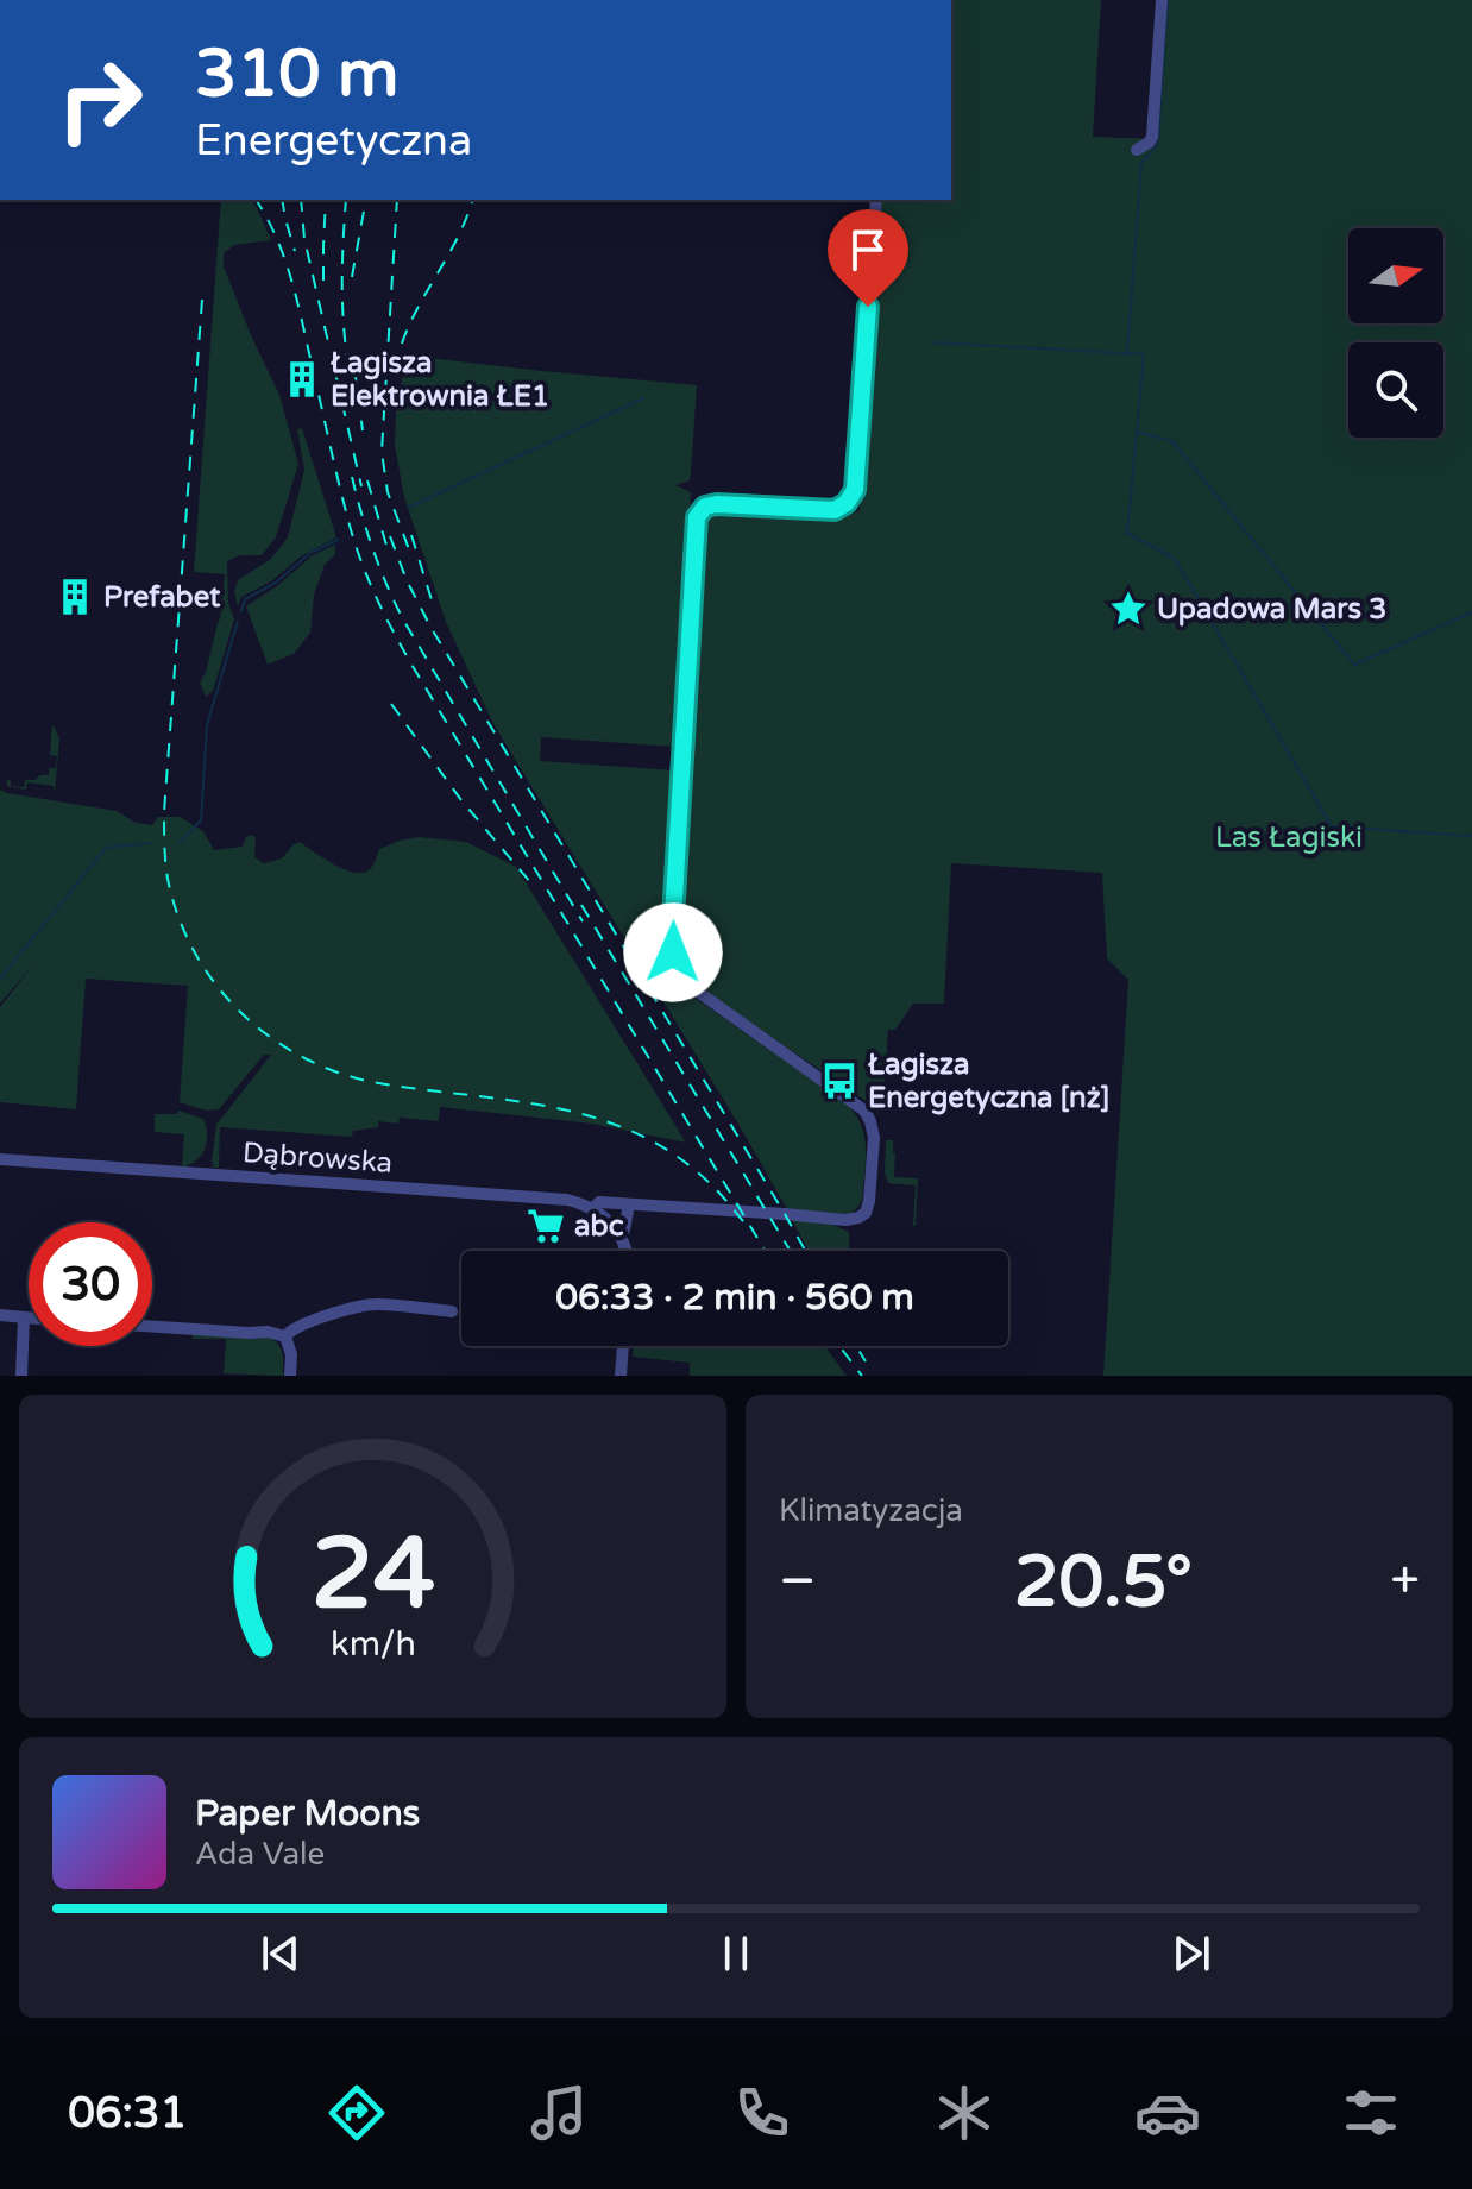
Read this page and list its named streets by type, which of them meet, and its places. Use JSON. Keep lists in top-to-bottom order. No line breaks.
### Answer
{"streets":{"street":["Dąbrowska"]},"parks":["Las Łagiski"],"places":{"building":["Łagisza Elektrownia ŁE1","Prefabet"],"place":["Upadowa Mars 3"],"bus stop":["Łagisza Energetyczna [nż]"],"supermarket":["abc"]},"north":"right","page":{"turn":["310 m","Energetyczna"],"limit":"30","trip":"06:33 · 2 min · 560 m","tile":"Klimatyzacja","heat":["−","20.5°","+"],"song":["Paper Moons","Ada Vale"],"tabs":"06:31","gauge":["24","km/h"]}}
